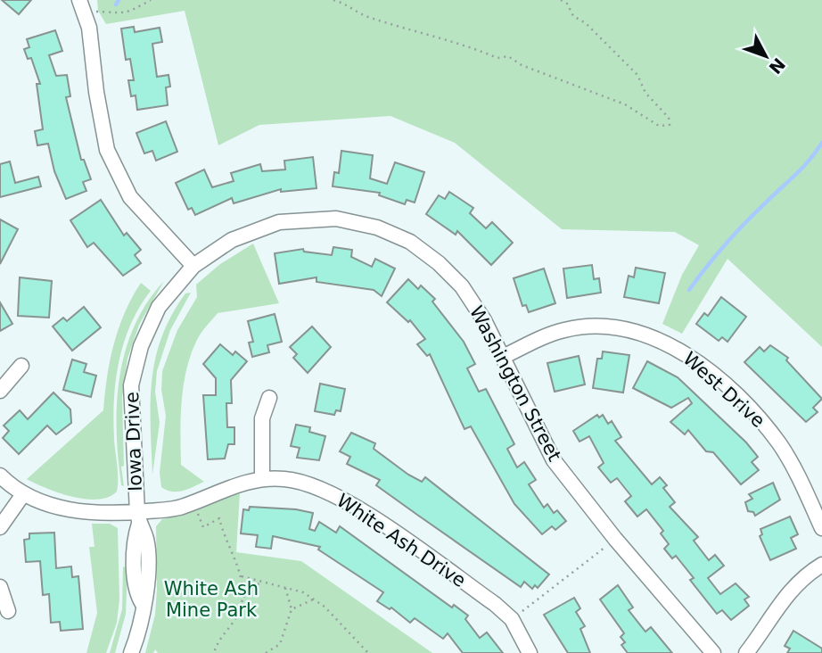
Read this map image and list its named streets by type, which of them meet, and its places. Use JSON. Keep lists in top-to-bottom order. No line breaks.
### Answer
{"streets":{"street":["Washington Street","West Drive","Iowa Drive","White Ash Drive"]},"crossings":[["Washington Street","West Drive"],["Washington Street","Iowa Drive"],["Iowa Drive","White Ash Drive"]],"parks":["White Ash Mine Park"],"north":"bottom right"}
